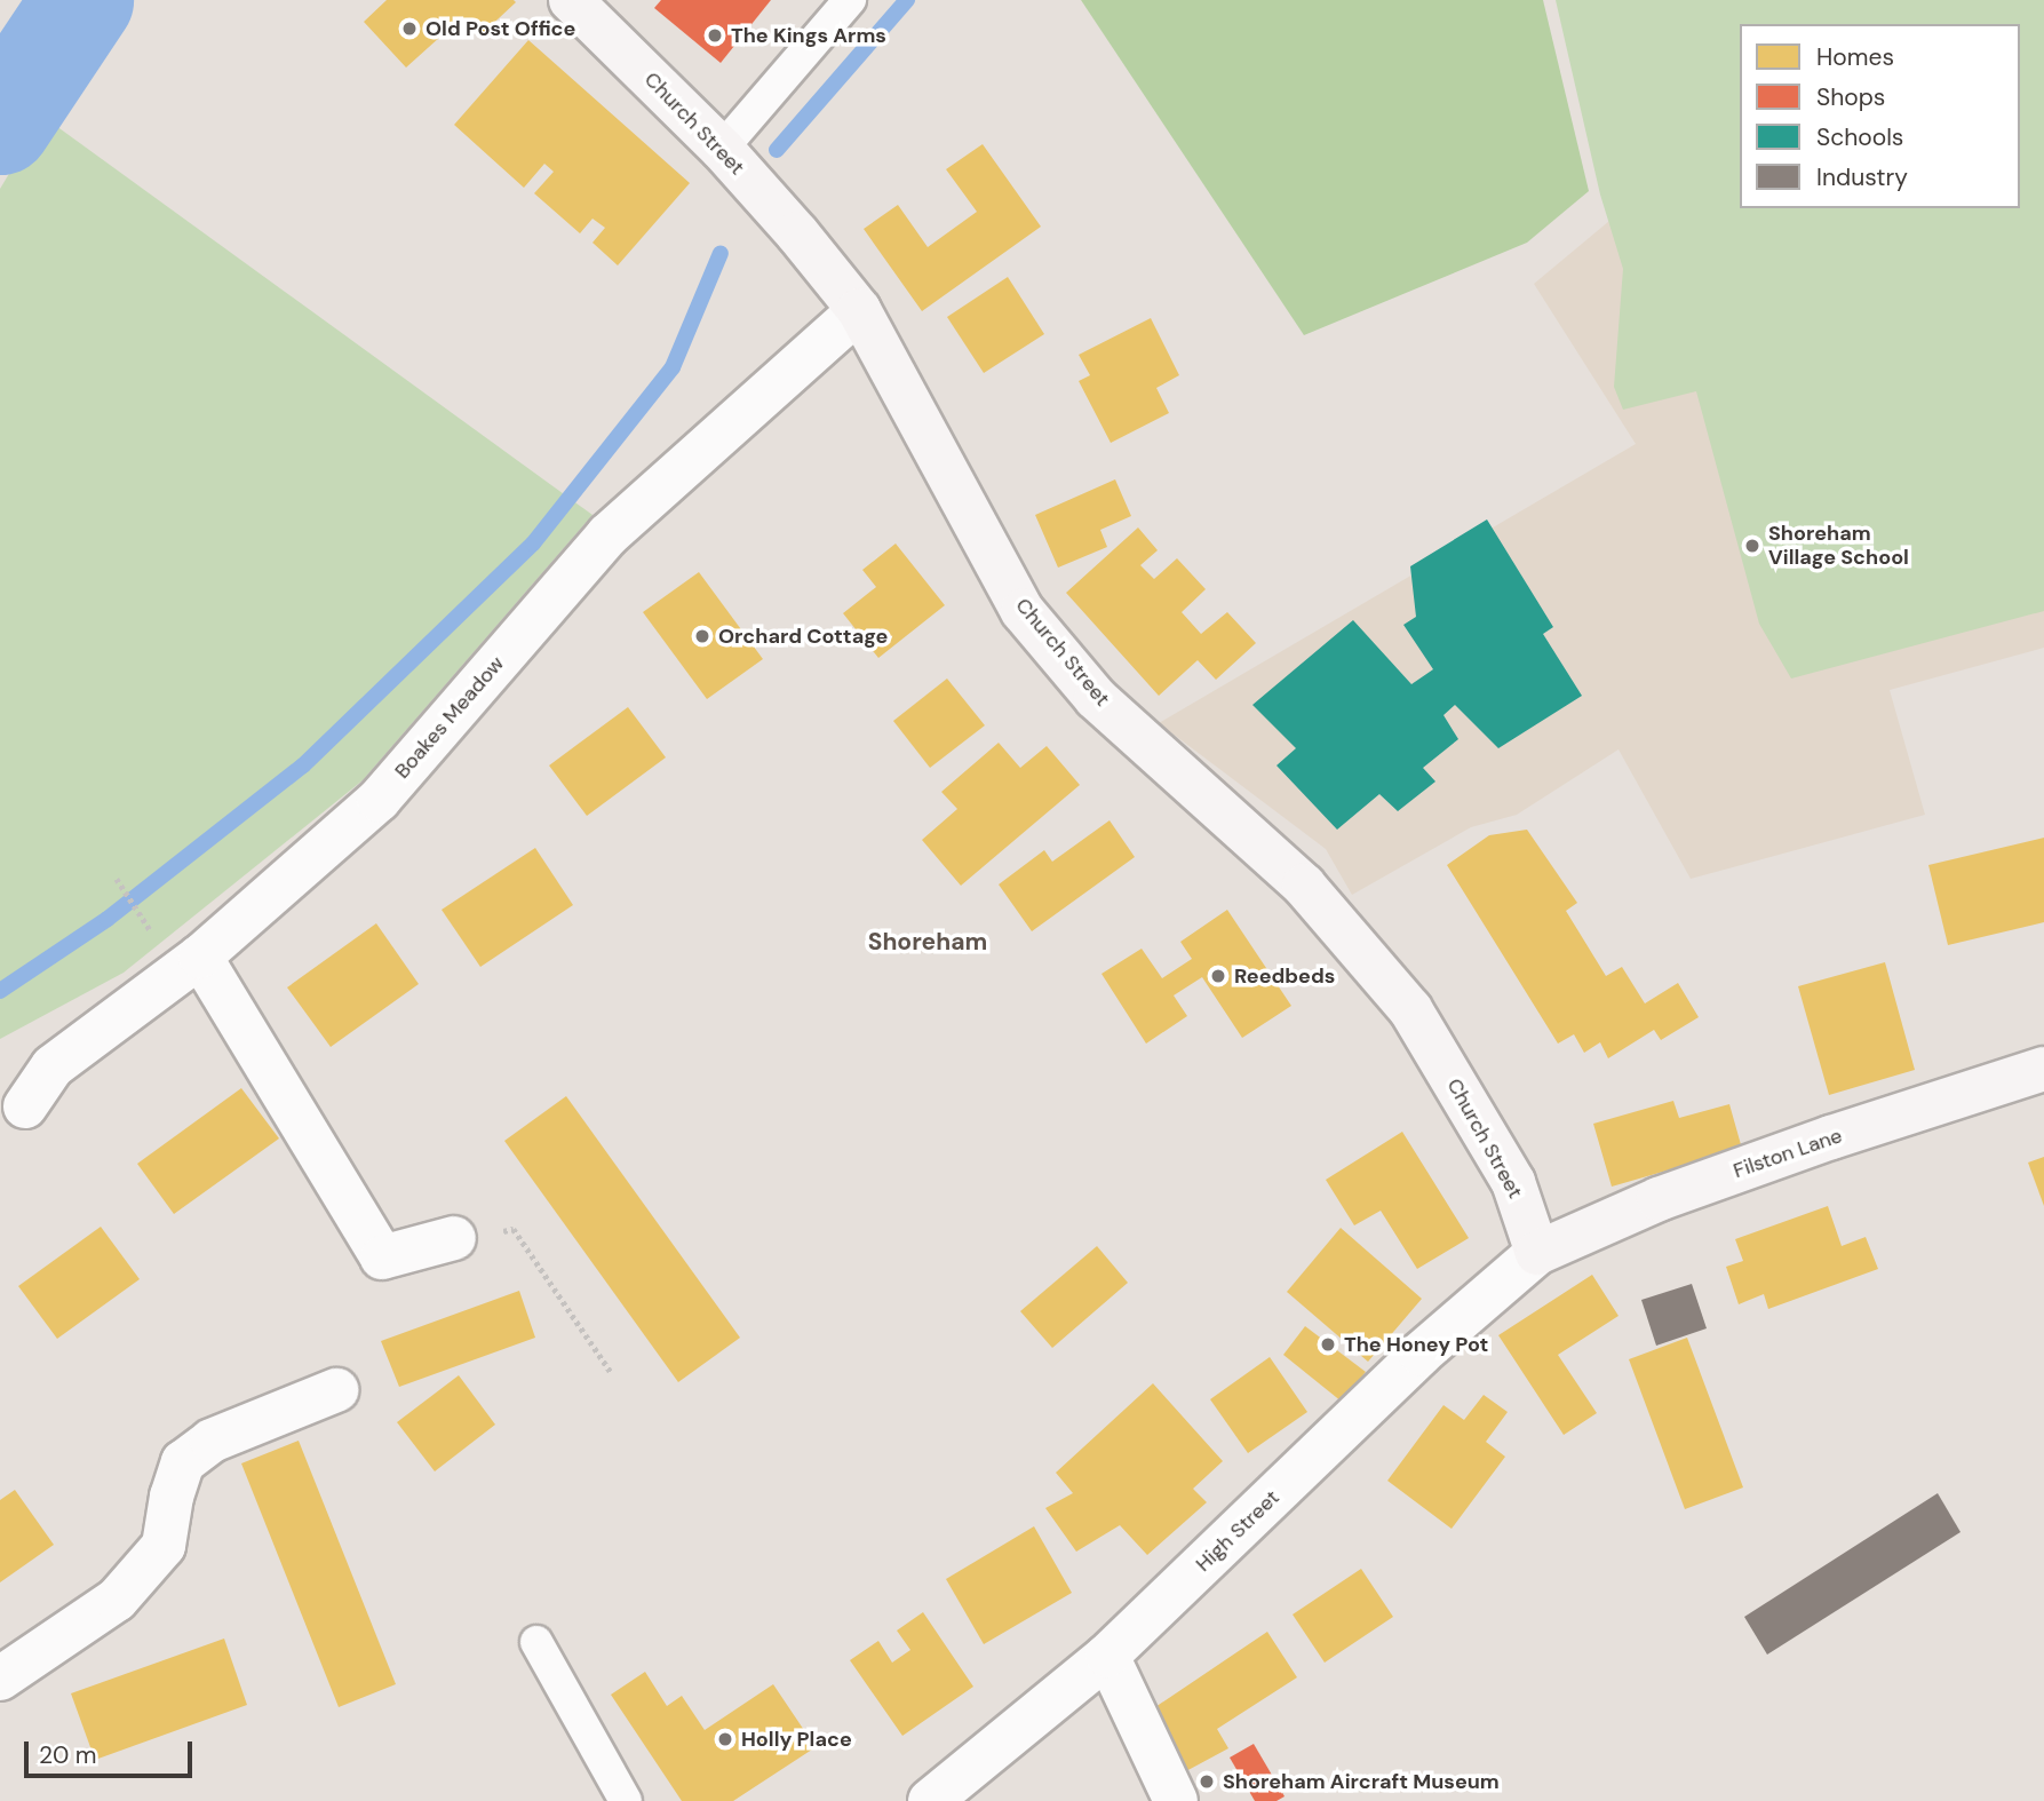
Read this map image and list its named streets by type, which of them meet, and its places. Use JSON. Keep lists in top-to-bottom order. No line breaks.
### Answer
{"streets":{"street":["Church Street","Boakes Meadow","Filston Lane","High Street"]},"crossings":[["Church Street","Boakes Meadow"],["Church Street","Filston Lane"],["Church Street","High Street"],["Filston Lane","High Street"]],"districts":["Shoreham"],"places":["Old Post Office","The Kings Arms","Shoreham Village School","Orchard Cottage","Reedbeds","The Honey Pot","Holly Place","Shoreham Aircraft Museum"],"legend":["Homes","Shops","Schools","Industry"],"scale_bar":"20 m"}
